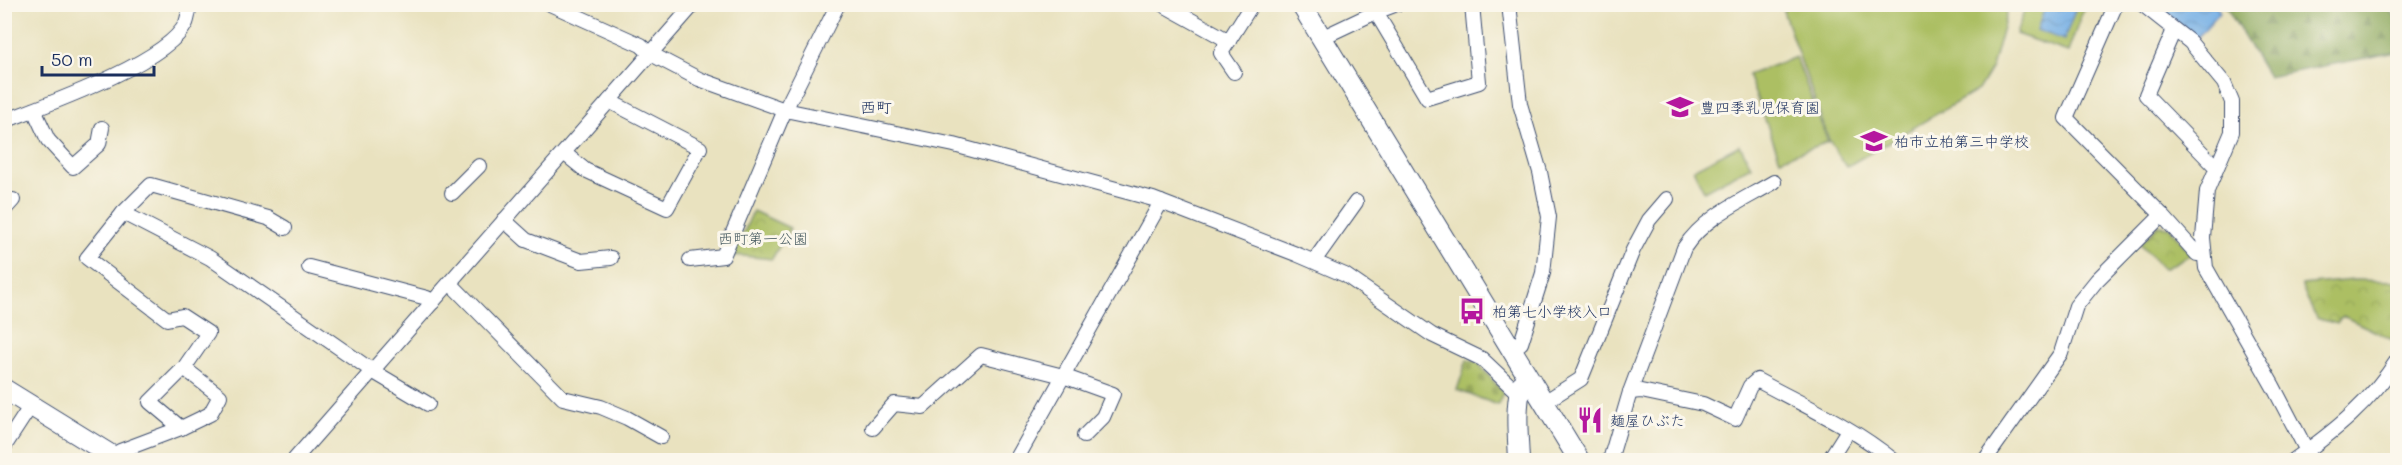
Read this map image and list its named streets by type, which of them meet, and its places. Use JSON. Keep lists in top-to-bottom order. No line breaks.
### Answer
{"districts":["西町"],"parks":["西町第一公園"],"places":{"school or university":["豊四季乳児保育園","柏市立柏第三中学校"],"bus stop":["柏第七小学校入口"],"restaurant":["麺屋ひぶた"]},"scale_bar":"50 m"}
